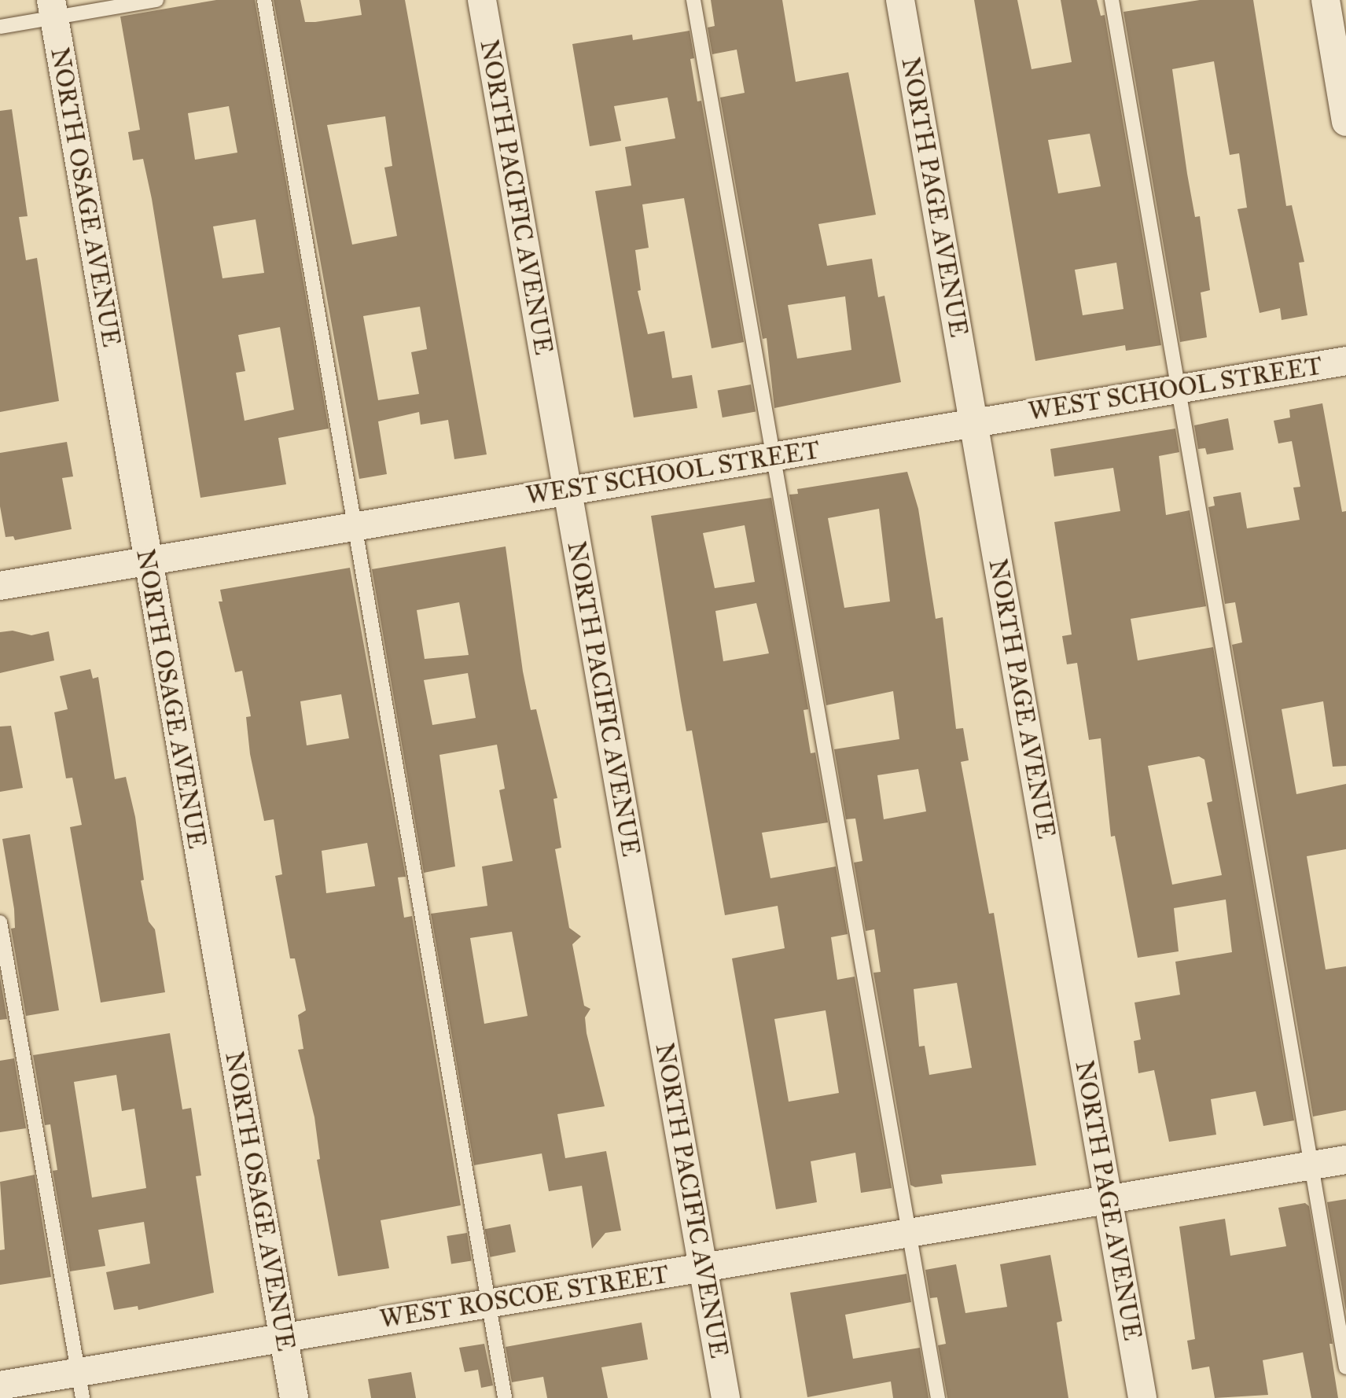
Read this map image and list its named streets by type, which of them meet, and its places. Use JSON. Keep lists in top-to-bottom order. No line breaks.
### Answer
{"streets":{"street":["NORTH OSAGE AVENUE","NORTH PACIFIC AVENUE","NORTH PAGE AVENUE","WEST SCHOOL STREET","WEST ROSCOE STREET"]},"crossings":[["NORTH OSAGE AVENUE","WEST SCHOOL STREET"],["NORTH OSAGE AVENUE","WEST ROSCOE STREET"],["NORTH PACIFIC AVENUE","WEST SCHOOL STREET"],["NORTH PACIFIC AVENUE","WEST ROSCOE STREET"],["NORTH PAGE AVENUE","WEST SCHOOL STREET"],["NORTH PAGE AVENUE","WEST ROSCOE STREET"]]}
